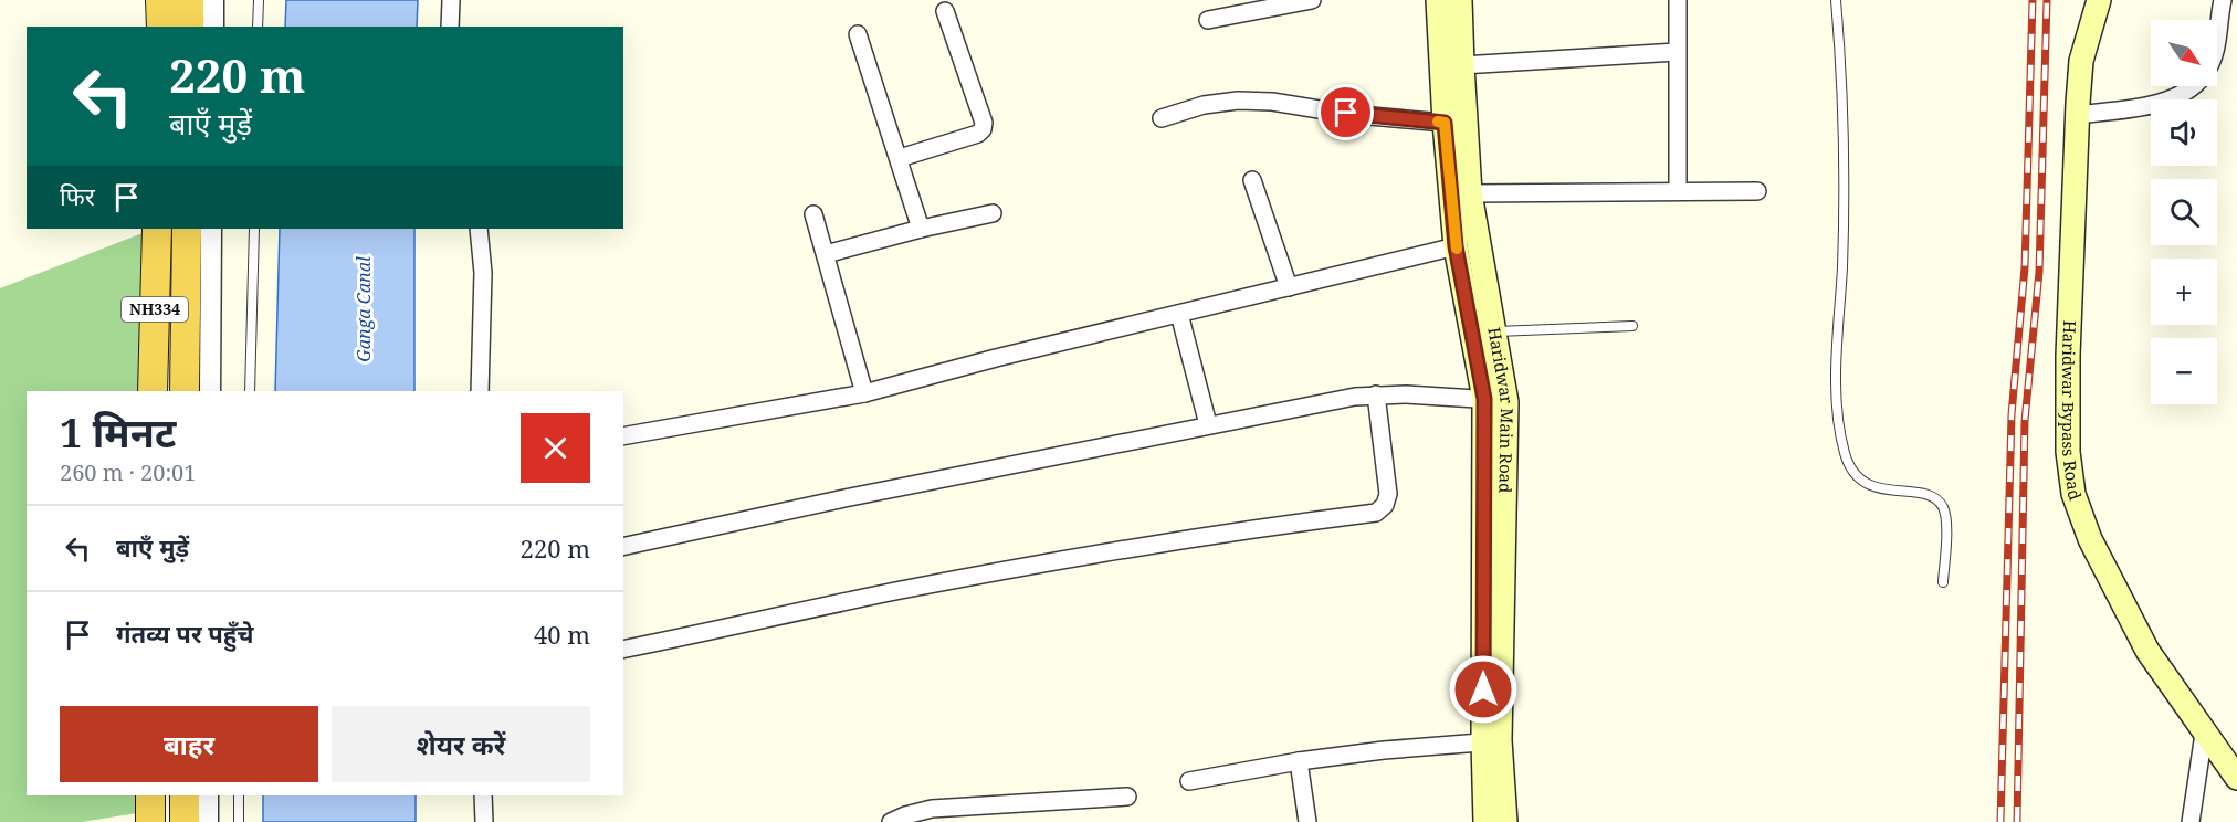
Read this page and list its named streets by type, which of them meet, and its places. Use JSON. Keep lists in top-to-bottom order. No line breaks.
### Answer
{"streets":{"highway":["NH334"],"main road":["Haridwar Main Road","Haridwar Bypass Road"]},"water":["Ganga Canal"],"north":"bottom right","page":{"map_buttons":["+","−"],"turn":["220 m","बाएँ मुड़ें"],"then":"फिर","heading":["1 मिनट","260 m · 20:01"],"list":[{"name":"बाएँ मुड़ें","value":"220 m"},{"name":"गंतव्य पर पहुँचे","value":"40 m"}],"buttons":["बाहर","शेयर करें"]}}
